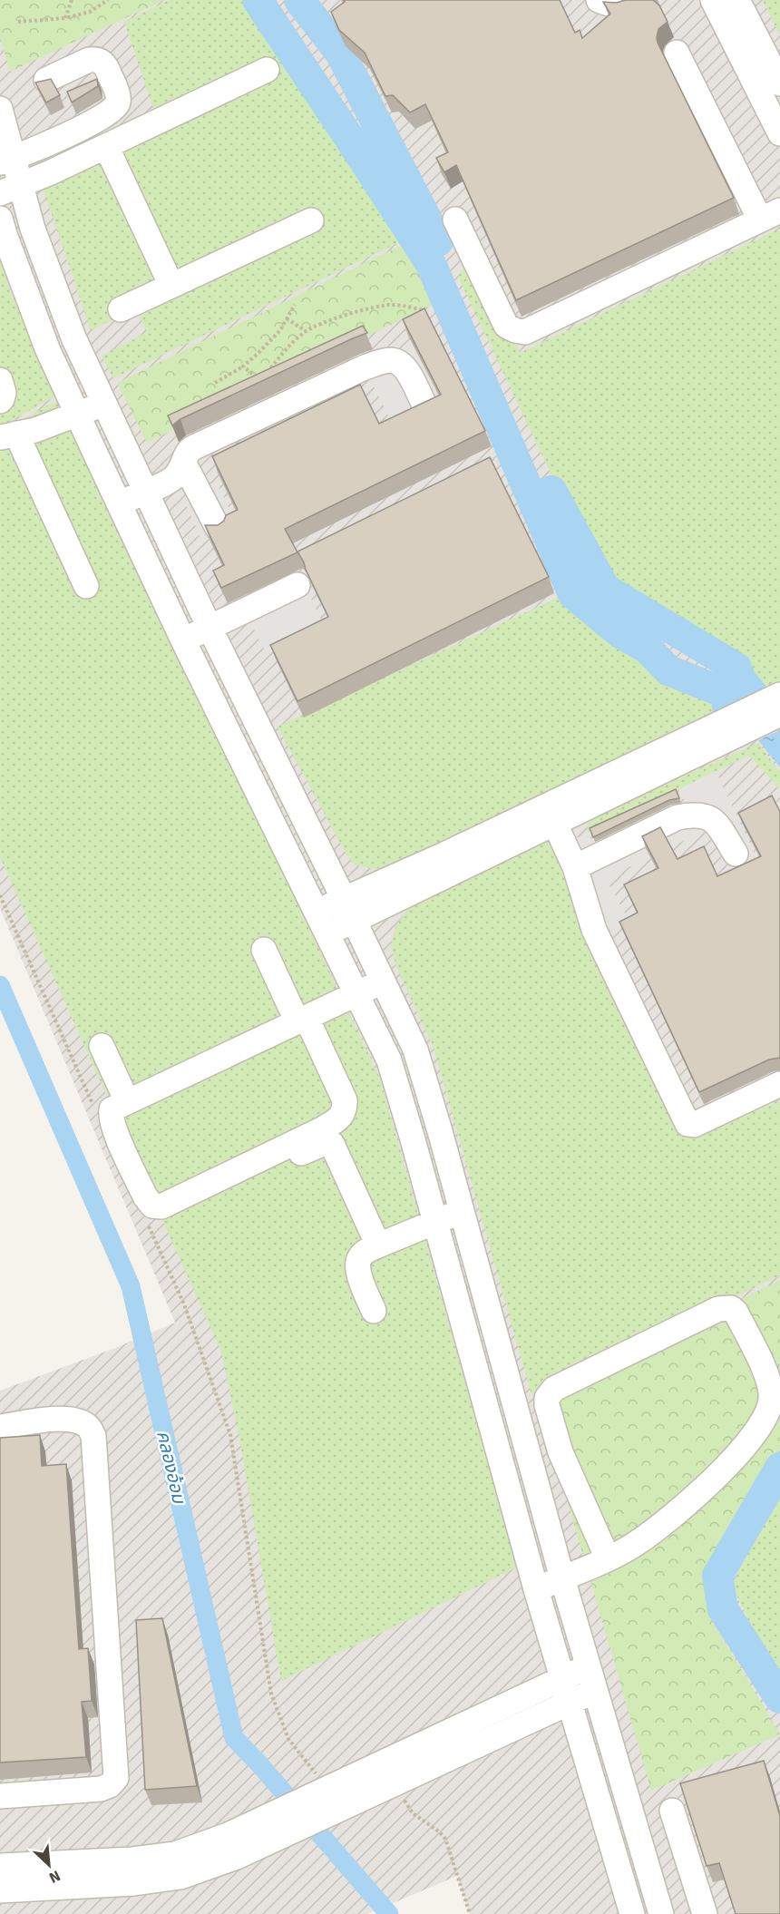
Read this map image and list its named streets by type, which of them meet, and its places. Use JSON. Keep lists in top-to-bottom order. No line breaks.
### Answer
{"water":["คลองอ้อม"],"north":"bottom right"}
